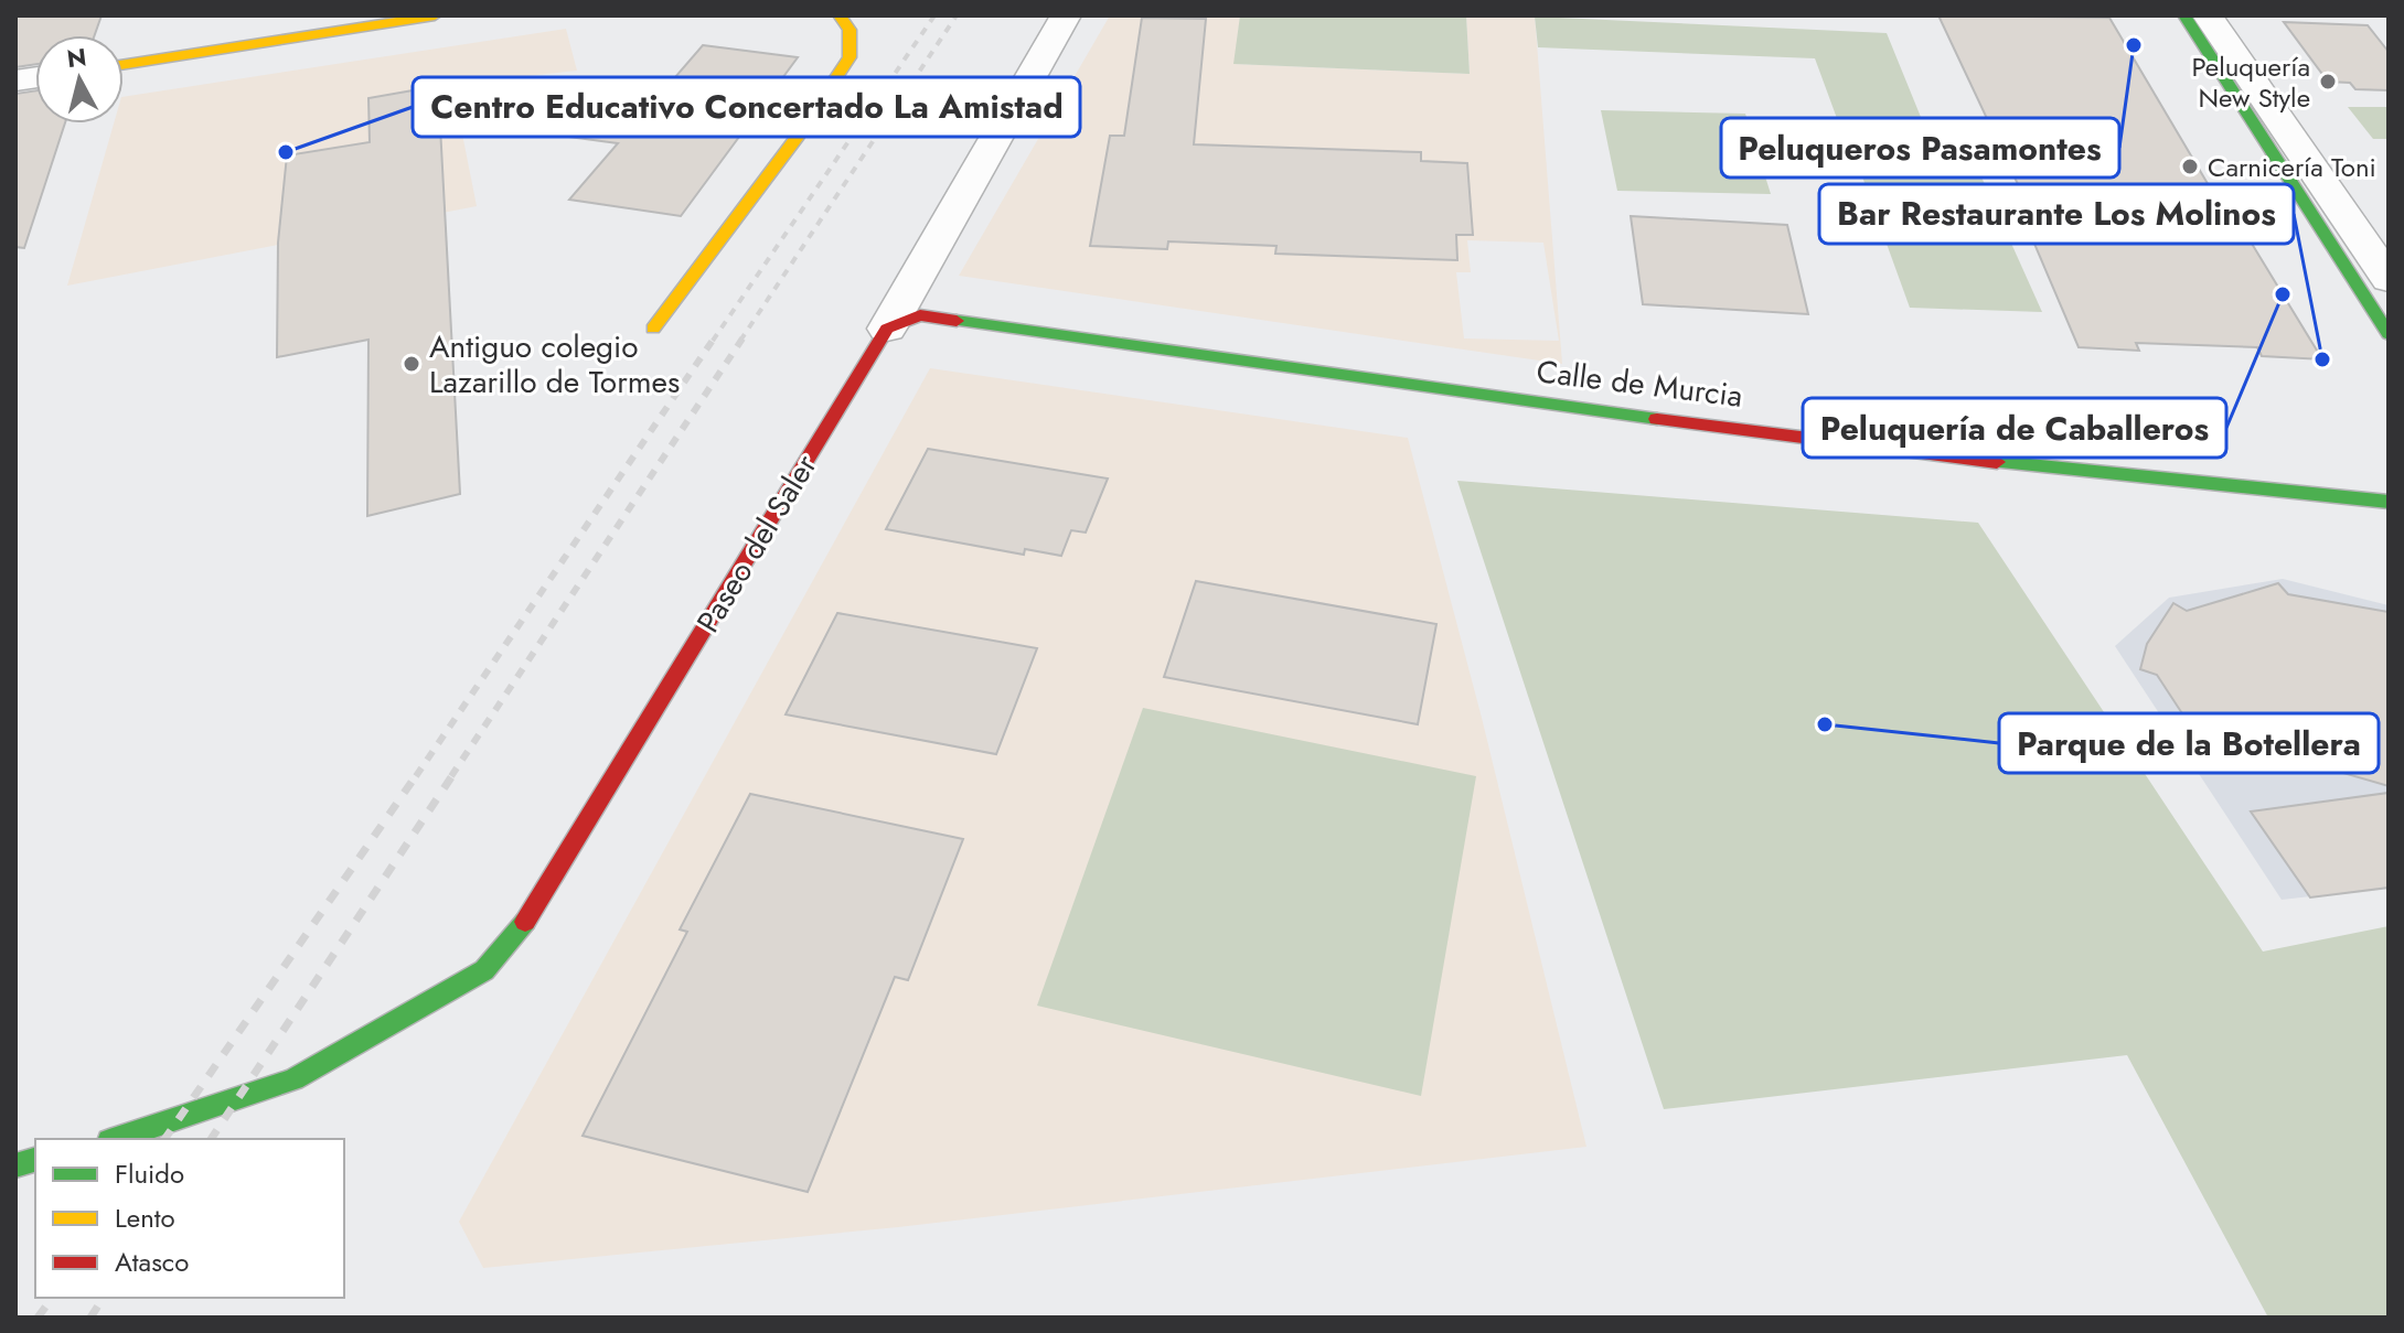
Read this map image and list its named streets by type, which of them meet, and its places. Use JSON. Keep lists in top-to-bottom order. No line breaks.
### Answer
{"streets":{"street":["Calle de Murcia","Paseo del Saler"]},"crossings":[["Calle de Murcia","Paseo del Saler"]],"places":["Peluqueros Pasamontes","Peluquería New Style","Centro Educativo Concertado La Amistad","Carnicería Toni","Peluquería de Caballeros","Bar Restaurante Los Molinos","Antiguo colegio Lazarillo de Tormes","Parque de la Botellera"],"legend":["Fluido","Lento","Atasco"],"north":"top"}
